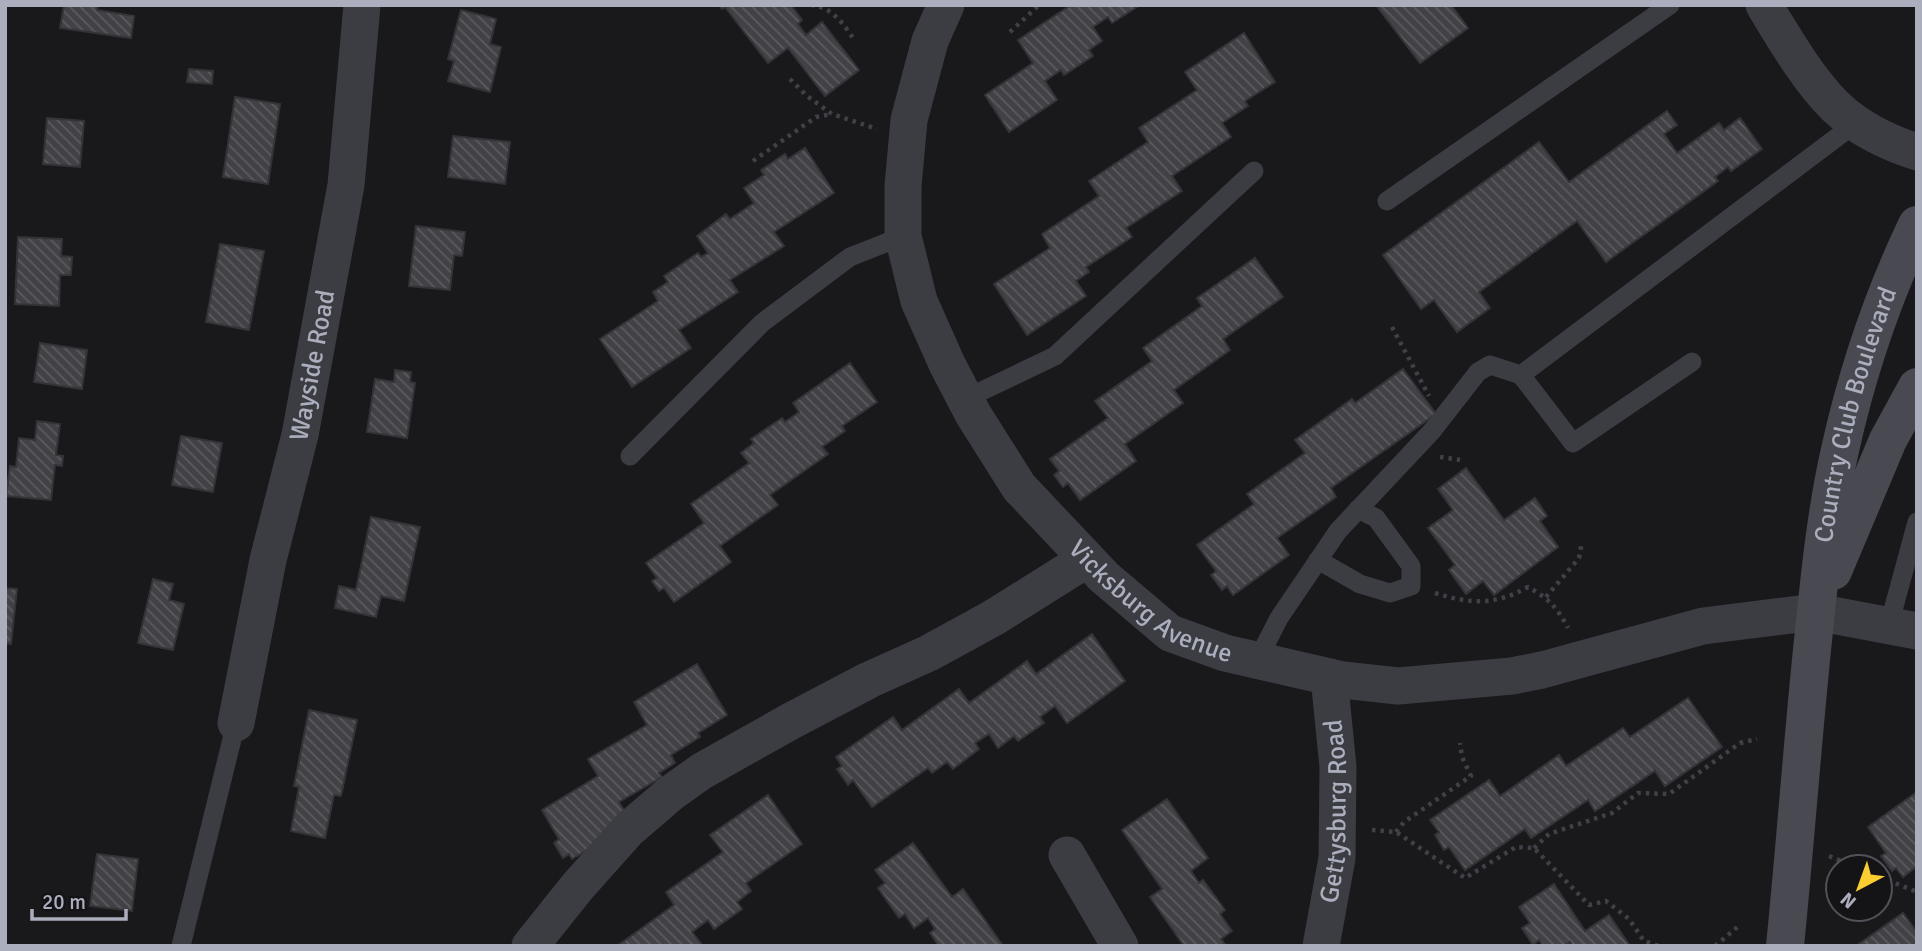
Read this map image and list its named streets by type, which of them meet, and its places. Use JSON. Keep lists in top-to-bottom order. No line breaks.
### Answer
{"streets":{"street":["Wayside Road","Country Club Boulevard","Vicksburg Avenue","Gettysburg Road"]},"crossings":[["Country Club Boulevard","Vicksburg Avenue"],["Vicksburg Avenue","Gettysburg Road"]],"scale_bar":"20 m","north":"bottom left"}
